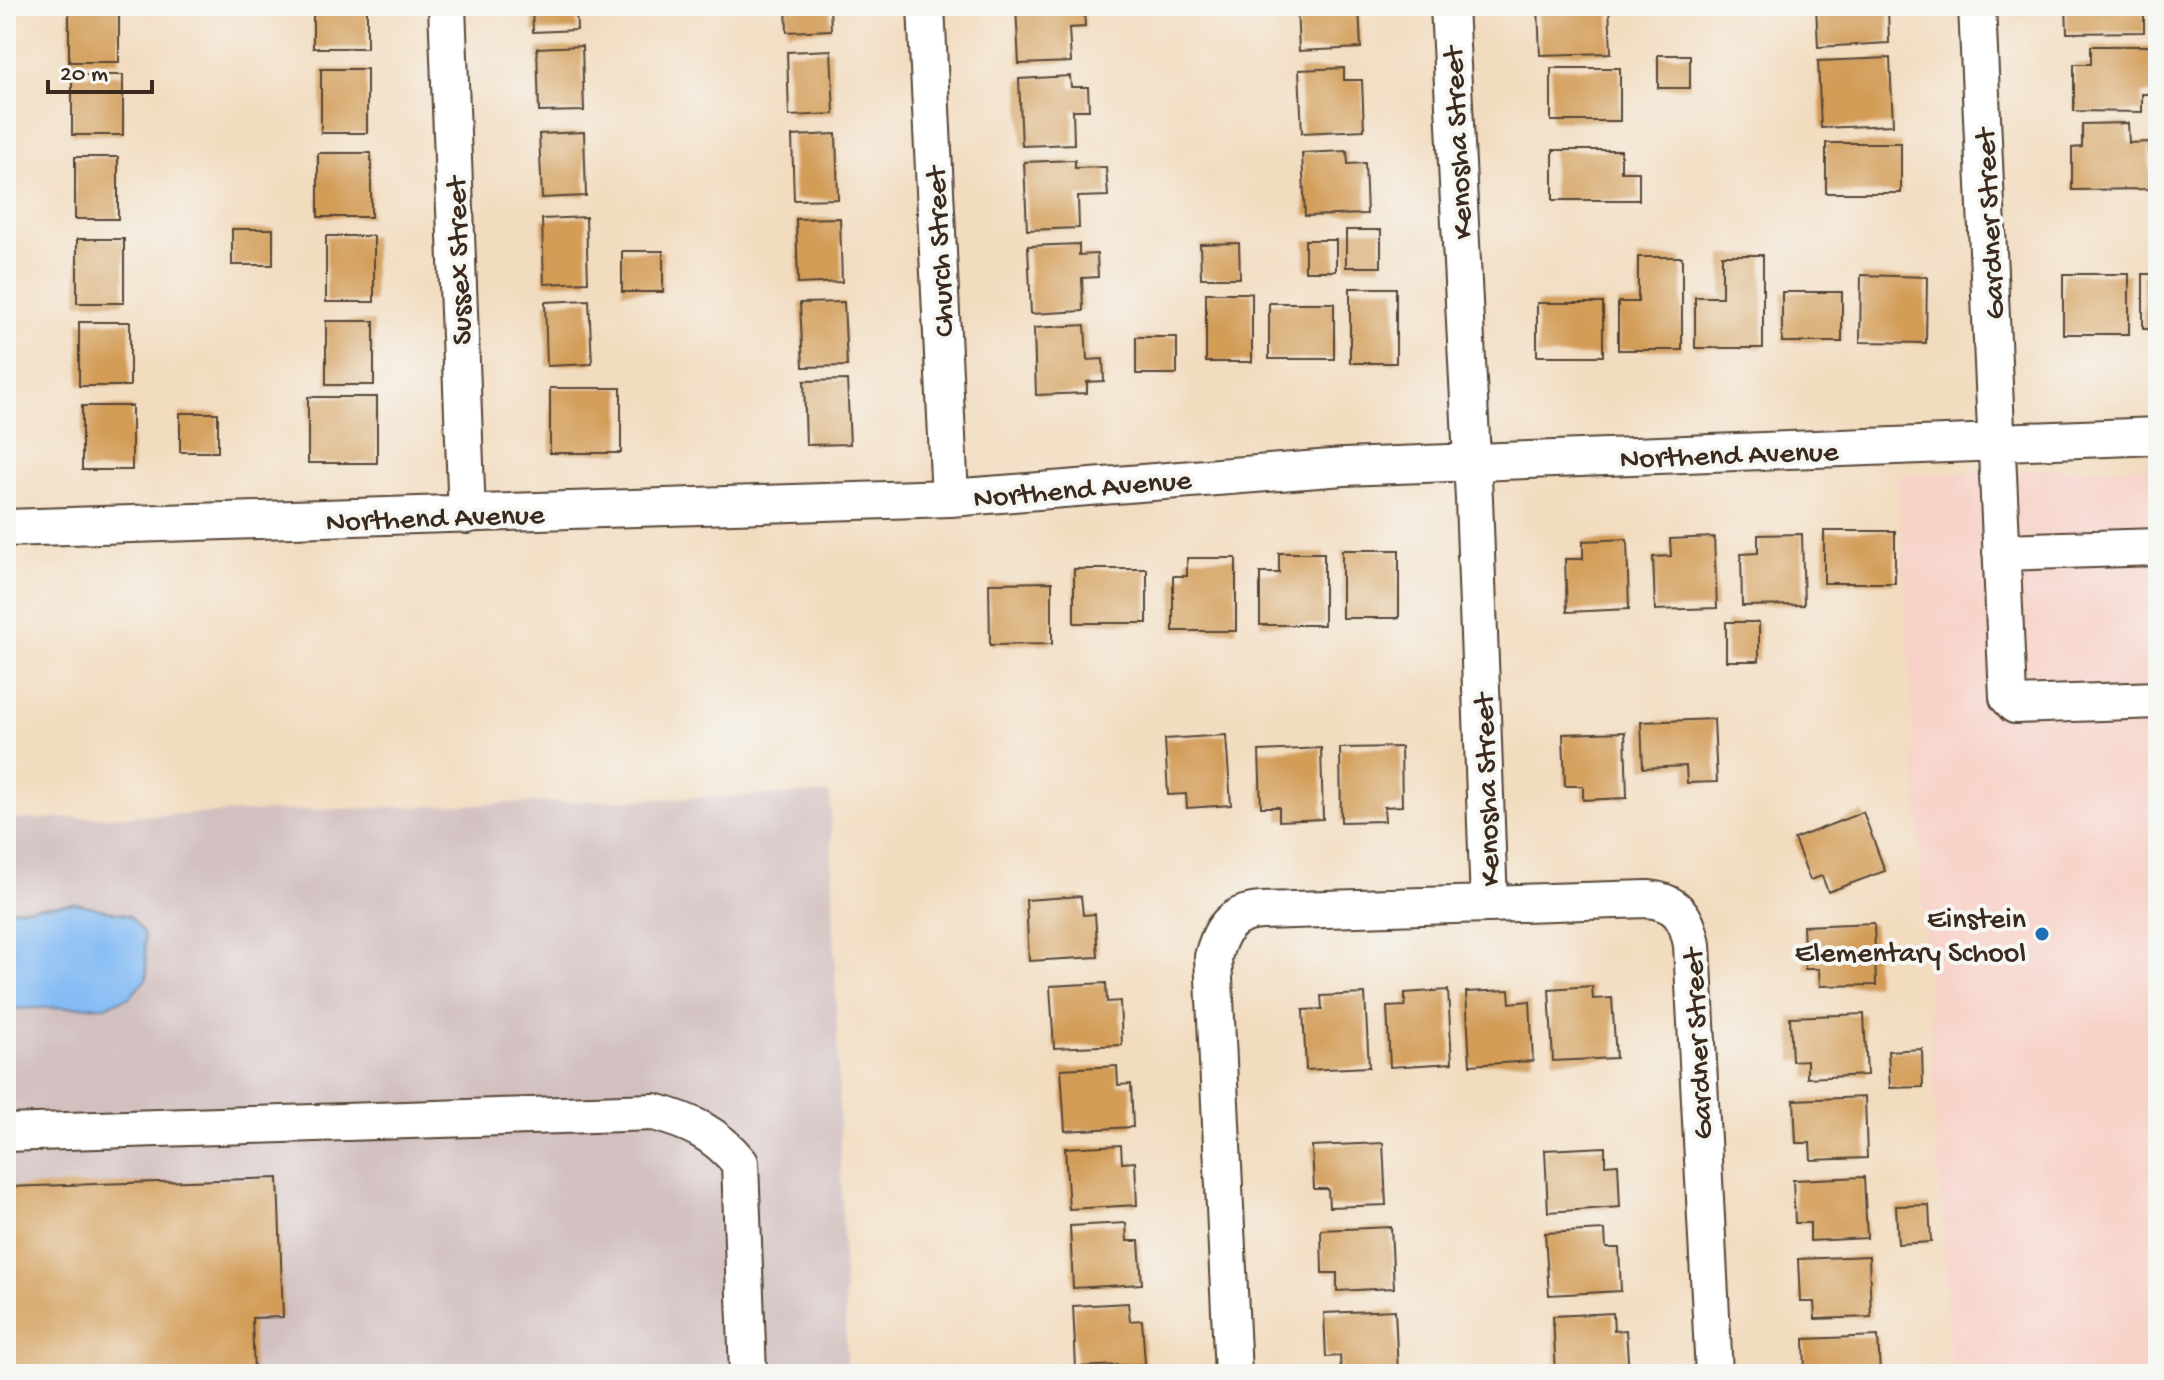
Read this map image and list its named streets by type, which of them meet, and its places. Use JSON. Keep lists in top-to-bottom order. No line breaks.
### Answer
{"streets":{"street":["Kenosha Street","Gardner Street","Church Street","Sussex Street","Northend Avenue"]},"crossings":[["Kenosha Street","Gardner Street"],["Kenosha Street","Northend Avenue"],["Gardner Street","Northend Avenue"],["Church Street","Northend Avenue"],["Sussex Street","Northend Avenue"]],"places":["Einstein Elementary School"],"scale_bar":"20 m"}
